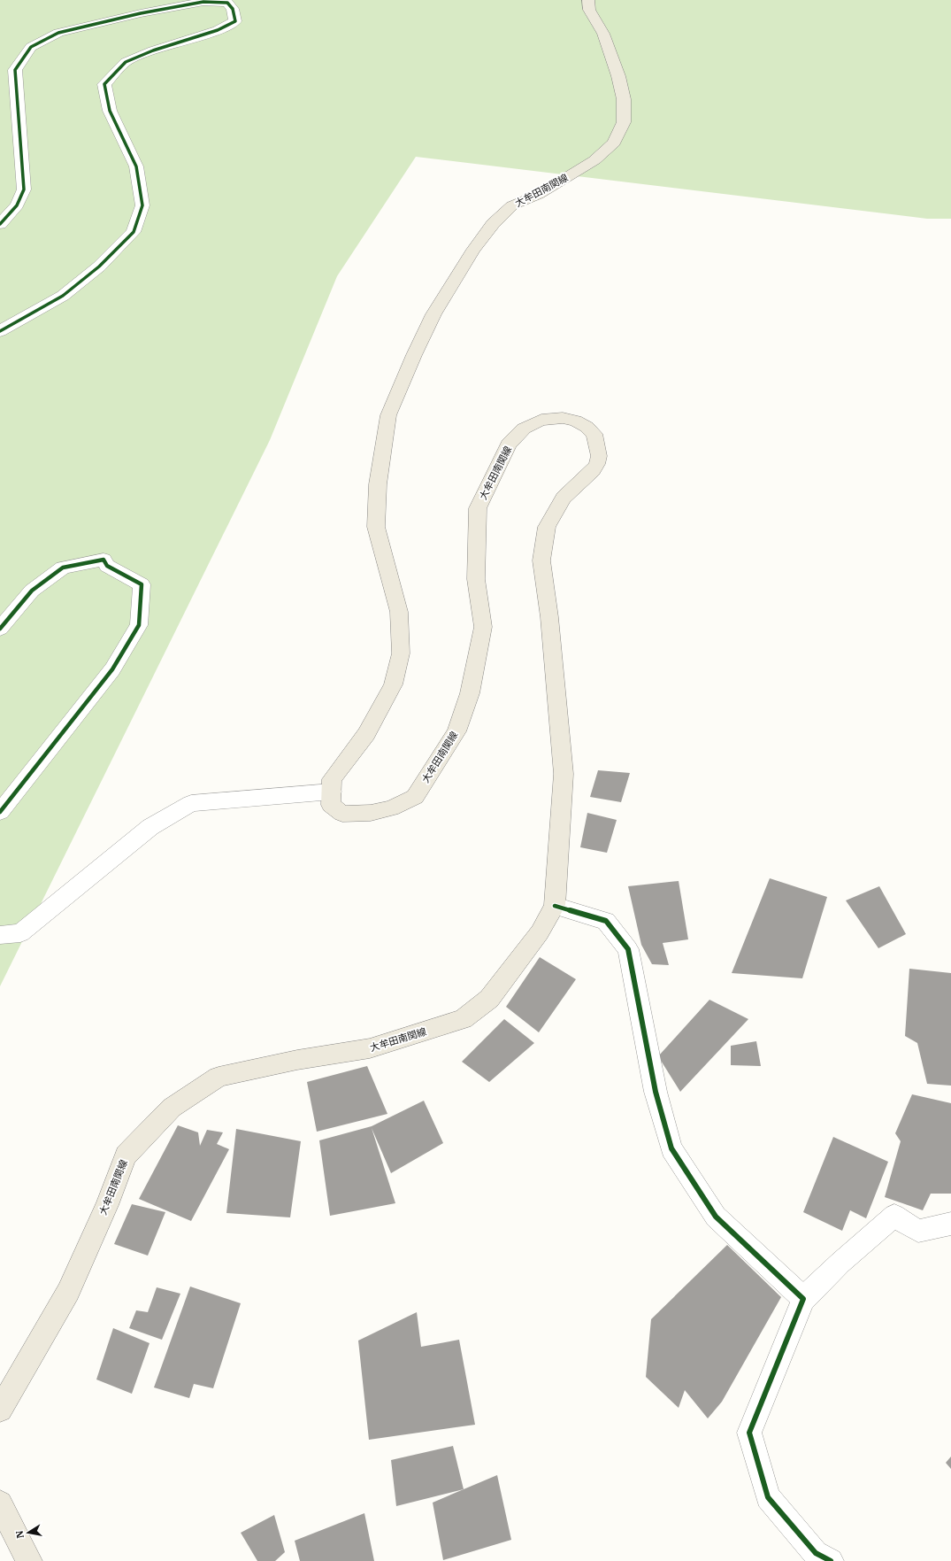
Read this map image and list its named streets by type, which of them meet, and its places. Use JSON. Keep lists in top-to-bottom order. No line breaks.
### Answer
{"streets":{"main road":["大牟田南関線"]},"north":"left"}
